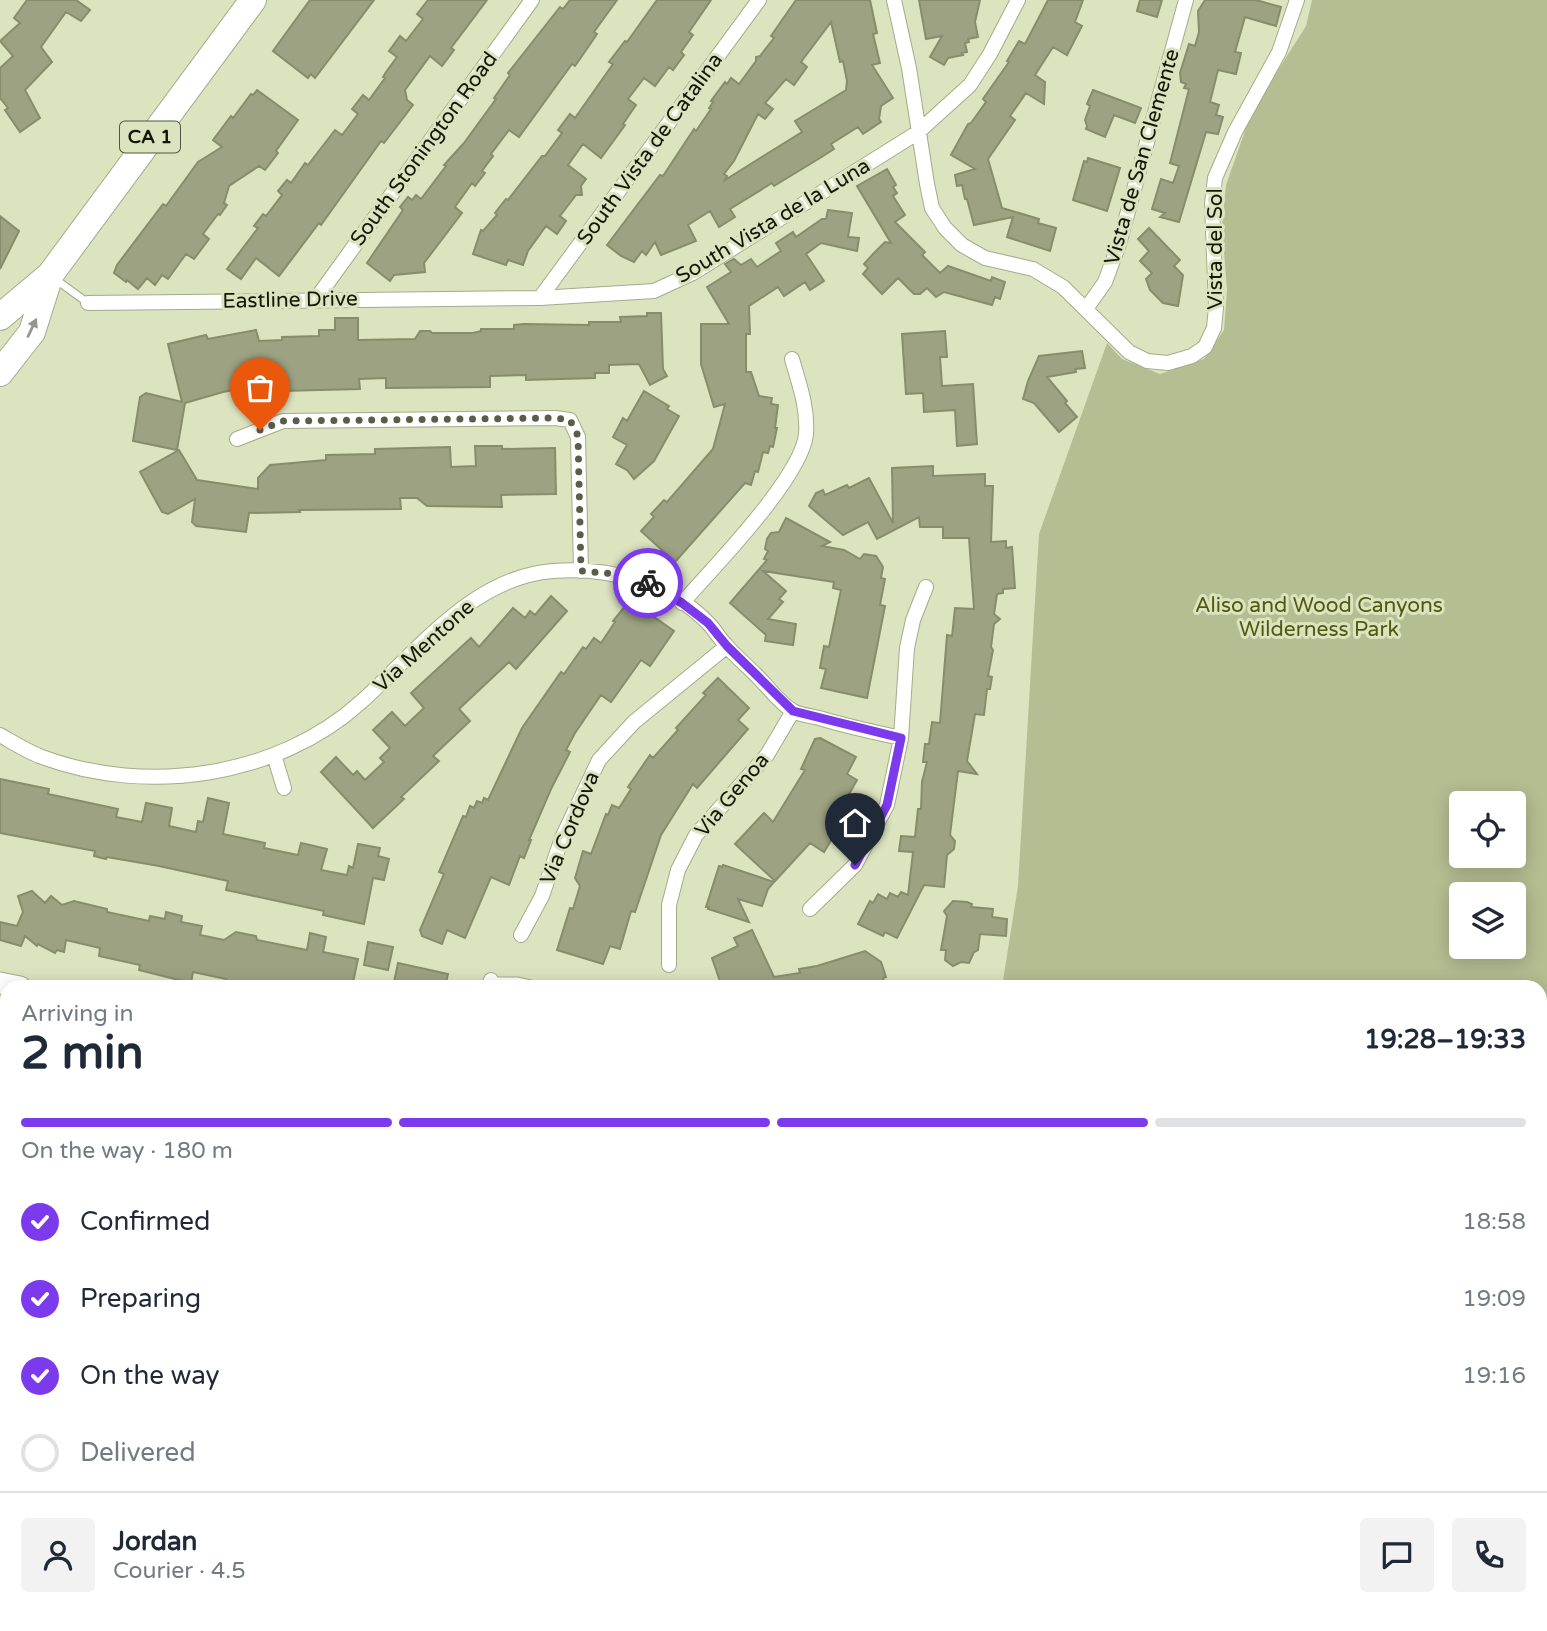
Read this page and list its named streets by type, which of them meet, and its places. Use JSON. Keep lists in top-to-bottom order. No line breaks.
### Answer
{"streets":{"highway":["CA 1"],"street":["South Stonington Road","South Vista de Catalina","Vista de San Clemente","South Vista de la Luna","Vista del Sol","Eastline Drive","Via Mentone","Via Genoa","Via Cordova"]},"crossings":[["CA 1","Eastline Drive"],["South Stonington Road","Eastline Drive"],["South Vista de Catalina","South Vista de la Luna"],["South Vista de Catalina","Eastline Drive"],["Vista de San Clemente","Vista del Sol"],["South Vista de la Luna","Vista del Sol"],["South Vista de la Luna","Eastline Drive"],["Via Mentone","Via Genoa"],["Via Mentone","Via Cordova"]],"parks":["Aliso and Wood Canyons Wilderness Park"],"page":{"heading":["2 min","Arriving in","19:28–19:33"],"panel":["Jordan","Courier · 4.5"],"bar":"On the way · 180 m","list":[["Confirmed","18:58"],["Preparing","19:09"],["On the way","19:16"],"Delivered"]}}
